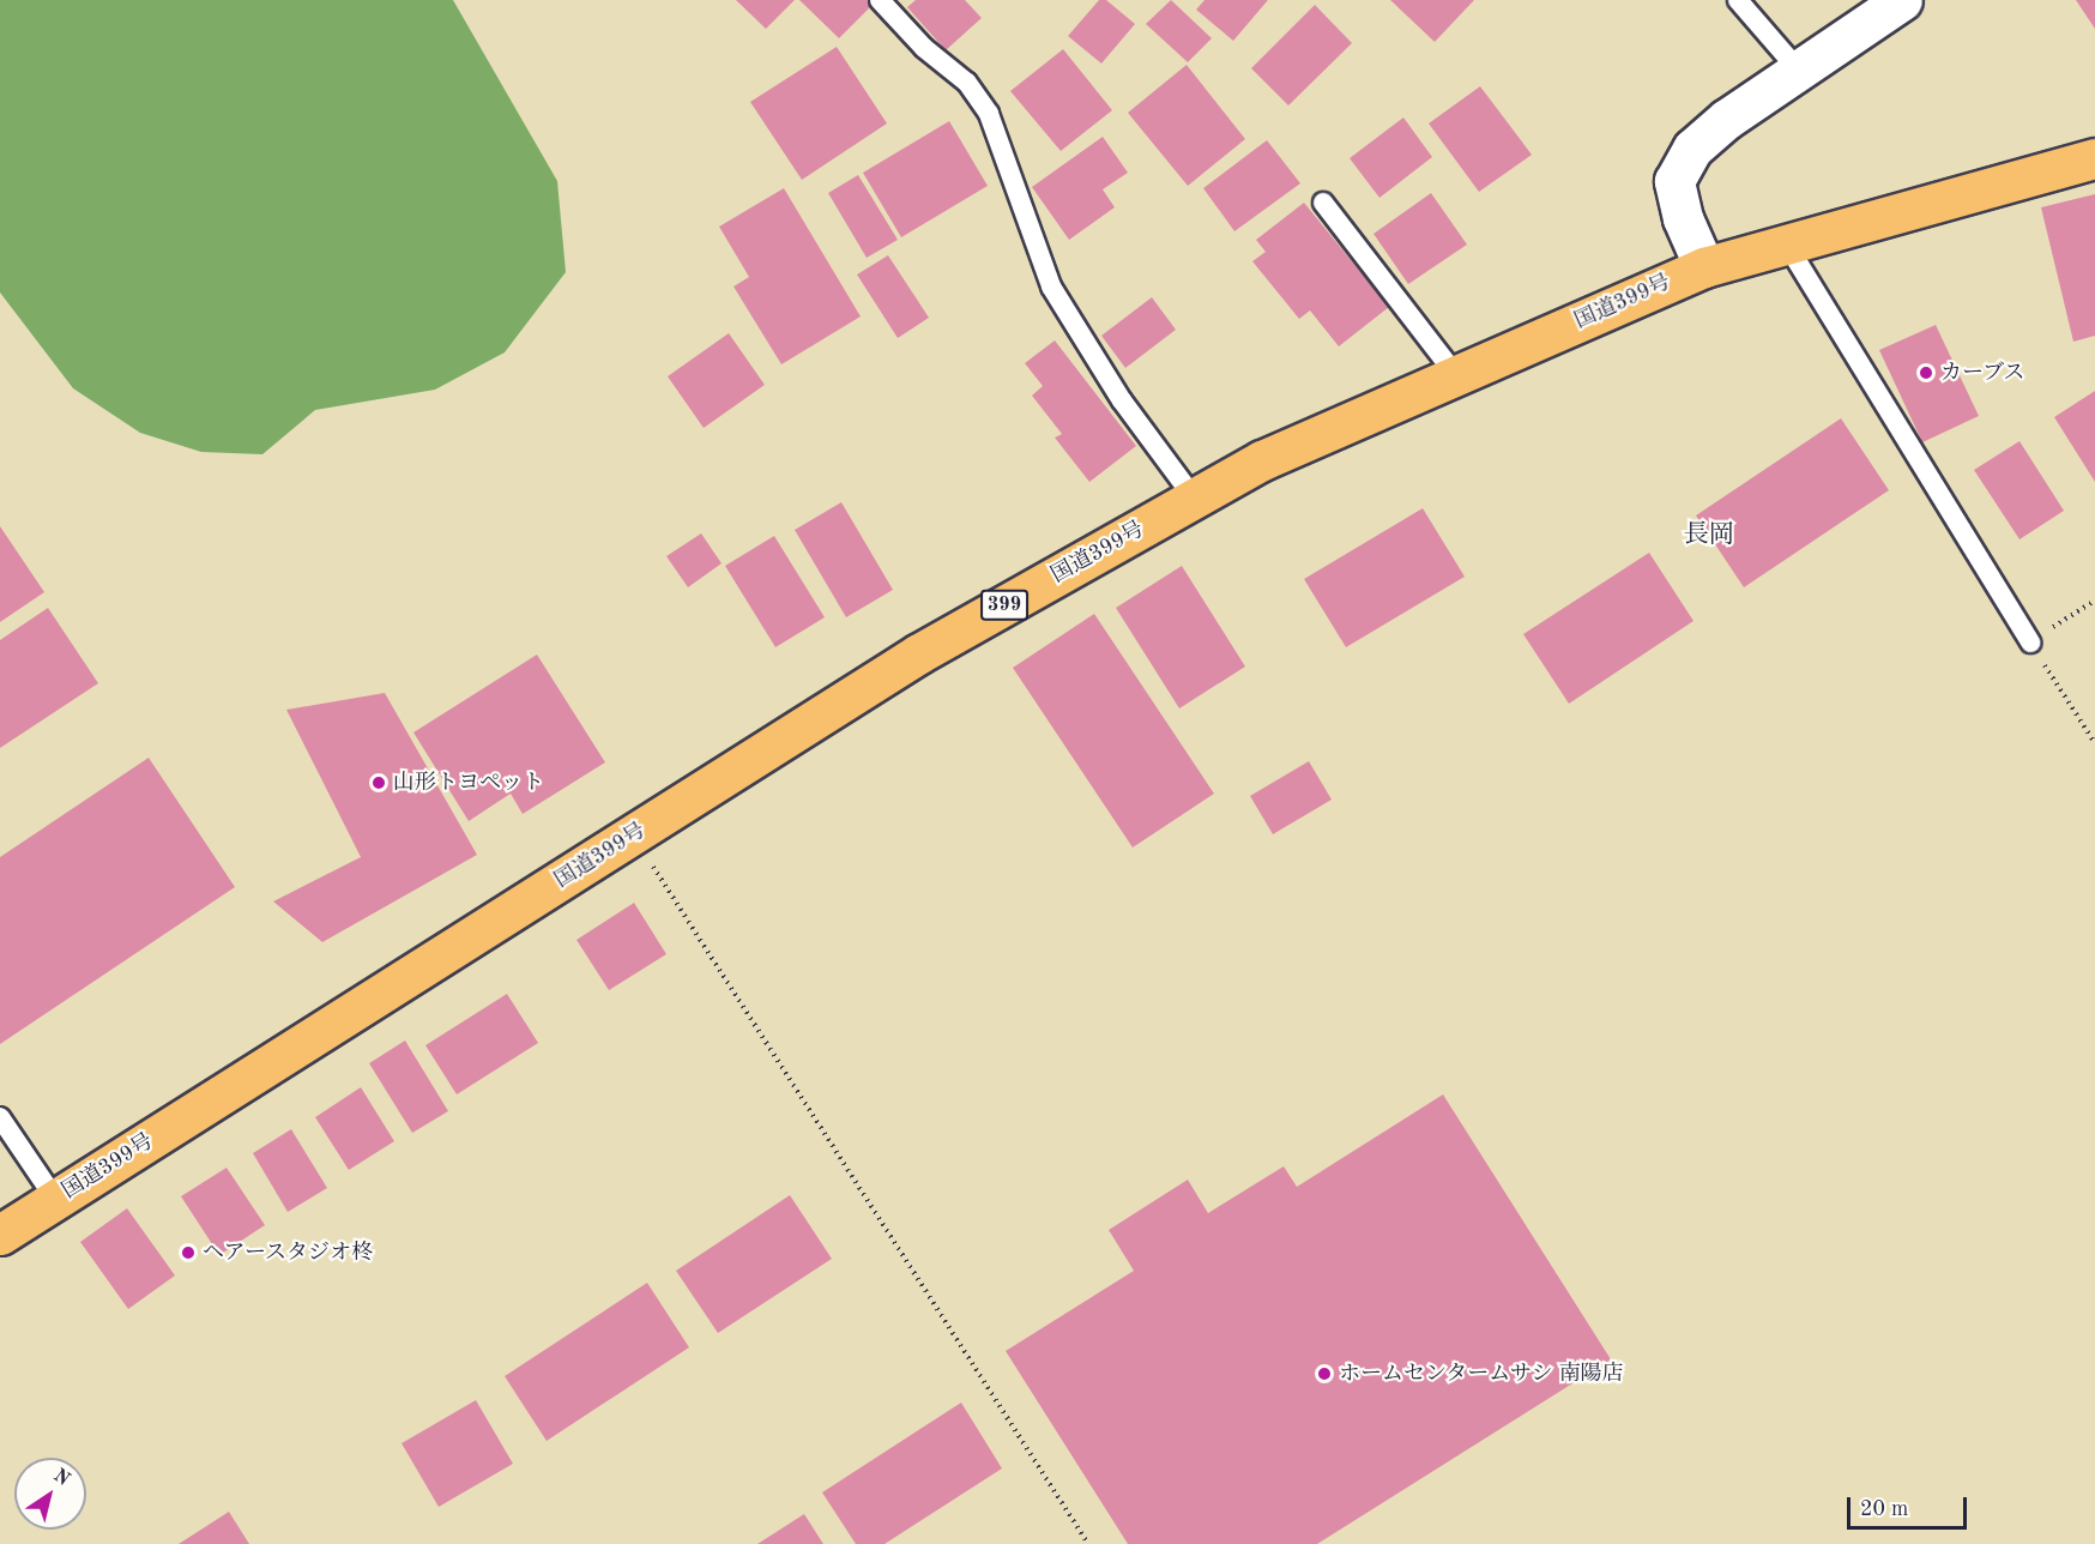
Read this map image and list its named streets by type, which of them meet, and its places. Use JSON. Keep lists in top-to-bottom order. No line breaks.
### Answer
{"streets":{"highway":["国道399号","399"]},"districts":["長岡"],"places":["カーブス","山形トヨペット","ヘアースタジオ柊","ホームセンタームサシ 南陽店"],"scale_bar":"20 m","north":"top right"}
